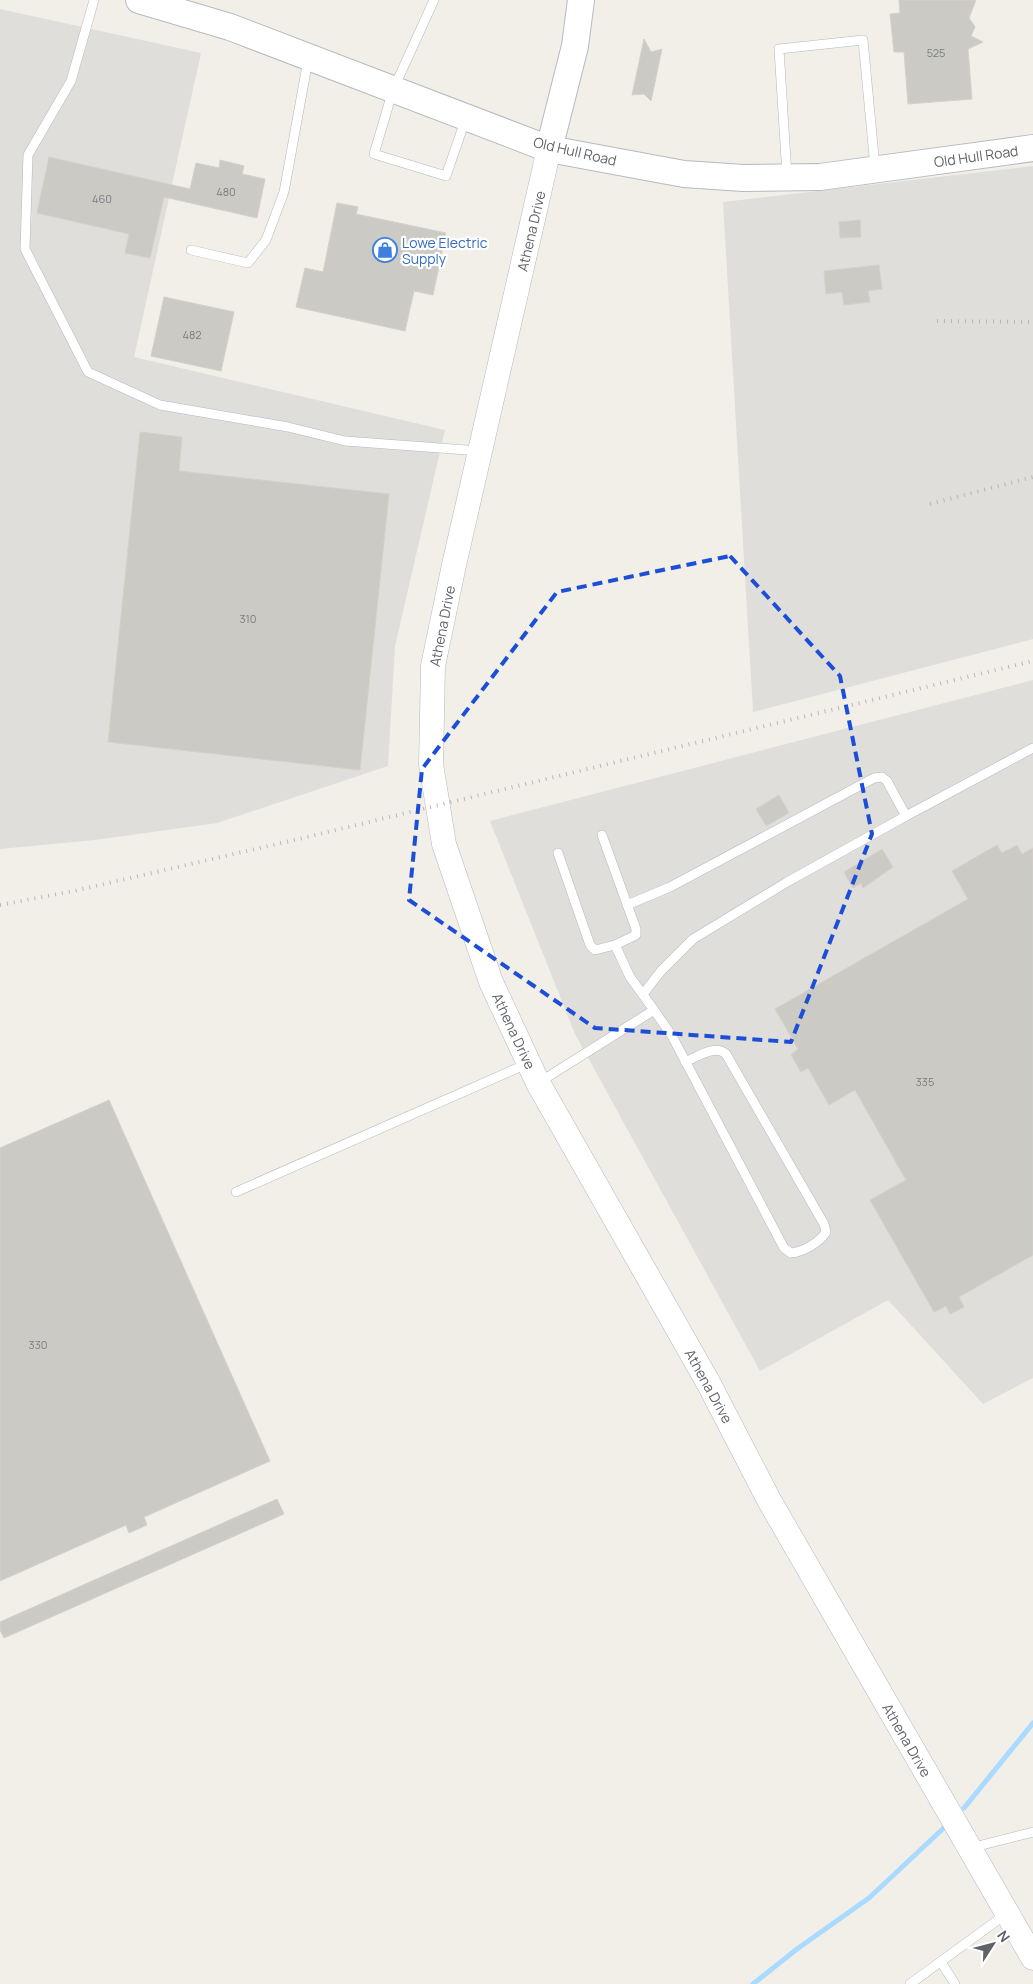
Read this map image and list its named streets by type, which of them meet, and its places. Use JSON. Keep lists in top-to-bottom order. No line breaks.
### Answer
{"streets":{"main road":["Old Hull Road","Athena Drive"]},"crossings":[["Old Hull Road","Athena Drive"]],"places":{"shop":["Lowe Electric Supply"]},"house_numbers":["525","480","460","482","310","335","330"],"north":"top right"}
